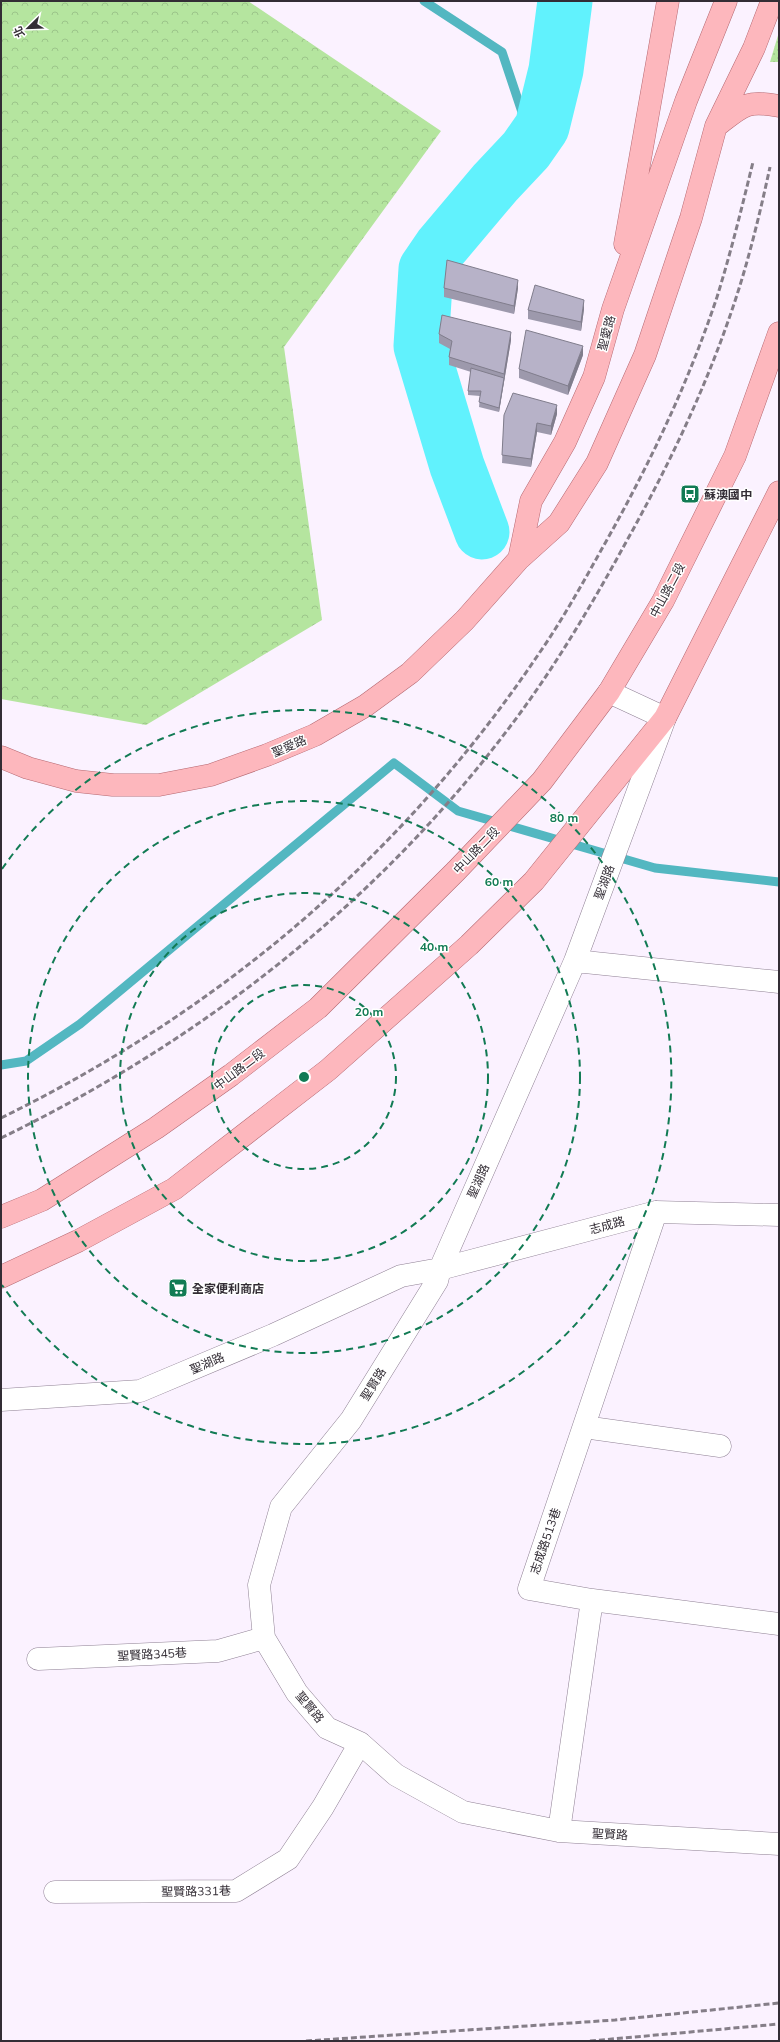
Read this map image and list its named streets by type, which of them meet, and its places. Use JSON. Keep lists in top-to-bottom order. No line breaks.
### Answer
{"streets":{"main road":["聖愛路","中山路二段"],"street":["聖湖路","志成路","聖賢路","志成路513巷","聖賢路345巷","聖賢路331巷"]},"crossings":[["聖湖路","志成路"],["聖湖路","聖賢路"],["志成路","聖賢路"],["志成路","志成路513巷"],["聖賢路","聖賢路345巷"],["聖賢路","聖賢路331巷"]],"places":{"bus stop":["蘇澳國中"],"supermarket":["全家便利商店"]},"north":"bottom left","rings":["80 m","60 m","40 m","20 m"]}
